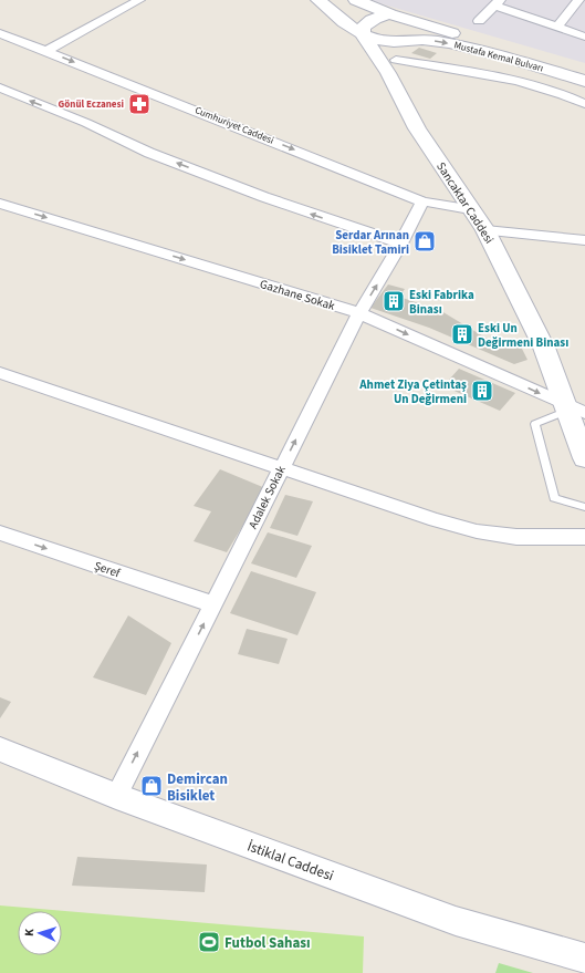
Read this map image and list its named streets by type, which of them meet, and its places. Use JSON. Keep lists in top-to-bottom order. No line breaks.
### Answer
{"streets":{"main road":["Mustafa Kemal Bulvarı","Sancaktar Caddesi"],"street":["Cumhuriyet Caddesi","Gazhane Sokak","Adalek Sokak","Şeref","İstiklal Caddesi"]},"crossings":[["Mustafa Kemal Bulvarı","Sancaktar Caddesi"],["Cumhuriyet Caddesi","Sancaktar Caddesi"],["Cumhuriyet Caddesi","Adalek Sokak"],["Sancaktar Caddesi","Gazhane Sokak"],["Gazhane Sokak","Adalek Sokak"],["Adalek Sokak","Şeref"],["Adalek Sokak","İstiklal Caddesi"]],"one_way":["Adalek Sokak"],"places":{"pharmacy":["Gönül Eczanesi"],"shop":["Serdar Arınan Bisiklet Tamiri","Demircan Bisiklet"],"building":["Eski Fabrika Binası","Eski Un Değirmeni Binası","Ahmet Ziya Çetintaş Un Değirmeni"],"sports":["Futbol Sahası"]},"north":"left"}
